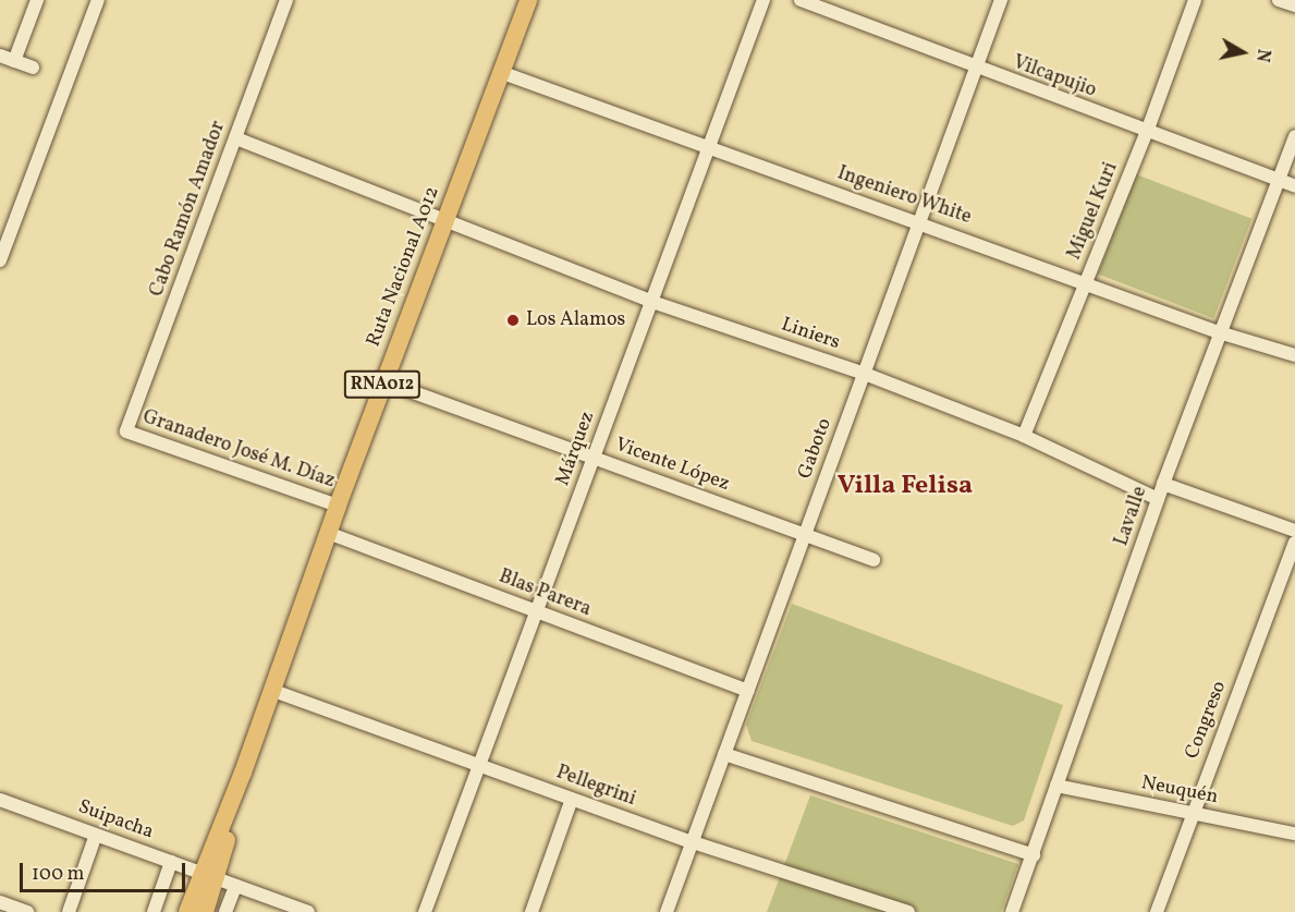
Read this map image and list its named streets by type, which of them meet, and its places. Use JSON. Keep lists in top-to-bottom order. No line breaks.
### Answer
{"streets":{"main road":["Ruta Nacional A012","RNA012"],"street":["Vilcapujio","Ingeniero White","Cabo Ramón Amador","Miguel Kuri","Liniers","Márquez","Gaboto","Granadero José M. Díaz","Vicente López","Lavalle","Blas Parera","Congreso","Pellegrini","Neuquén","Suipacha"]},"crossings":[["Vilcapujio","Miguel Kuri"],["Vilcapujio","Gaboto"],["Vilcapujio","Lavalle"],["Ingeniero White","Miguel Kuri"],["Ingeniero White","Ruta Nacional A012"],["Ingeniero White","Márquez"],["Ingeniero White","Gaboto"],["Ingeniero White","Lavalle"],["Cabo Ramón Amador","Liniers"],["Cabo Ramón Amador","Granadero José M. Díaz"],["Miguel Kuri","Liniers"],["Ruta Nacional A012","Liniers"],["Ruta Nacional A012","Granadero José M. Díaz"],["Ruta Nacional A012","Vicente López"],["Ruta Nacional A012","Blas Parera"],["Ruta Nacional A012","Pellegrini"],["Ruta Nacional A012","Suipacha"],["Liniers","Márquez"],["Liniers","Gaboto"],["Liniers","Lavalle"],["Márquez","Vicente López"],["Márquez","Blas Parera"],["Márquez","Pellegrini"],["Gaboto","Vicente López"],["Gaboto","Blas Parera"],["Gaboto","Pellegrini"],["Lavalle","Neuquén"],["Congreso","Neuquén"]],"districts":["Villa Felisa"],"places":["Los Alamos"],"scale_bar":"100 m","north":"right"}
